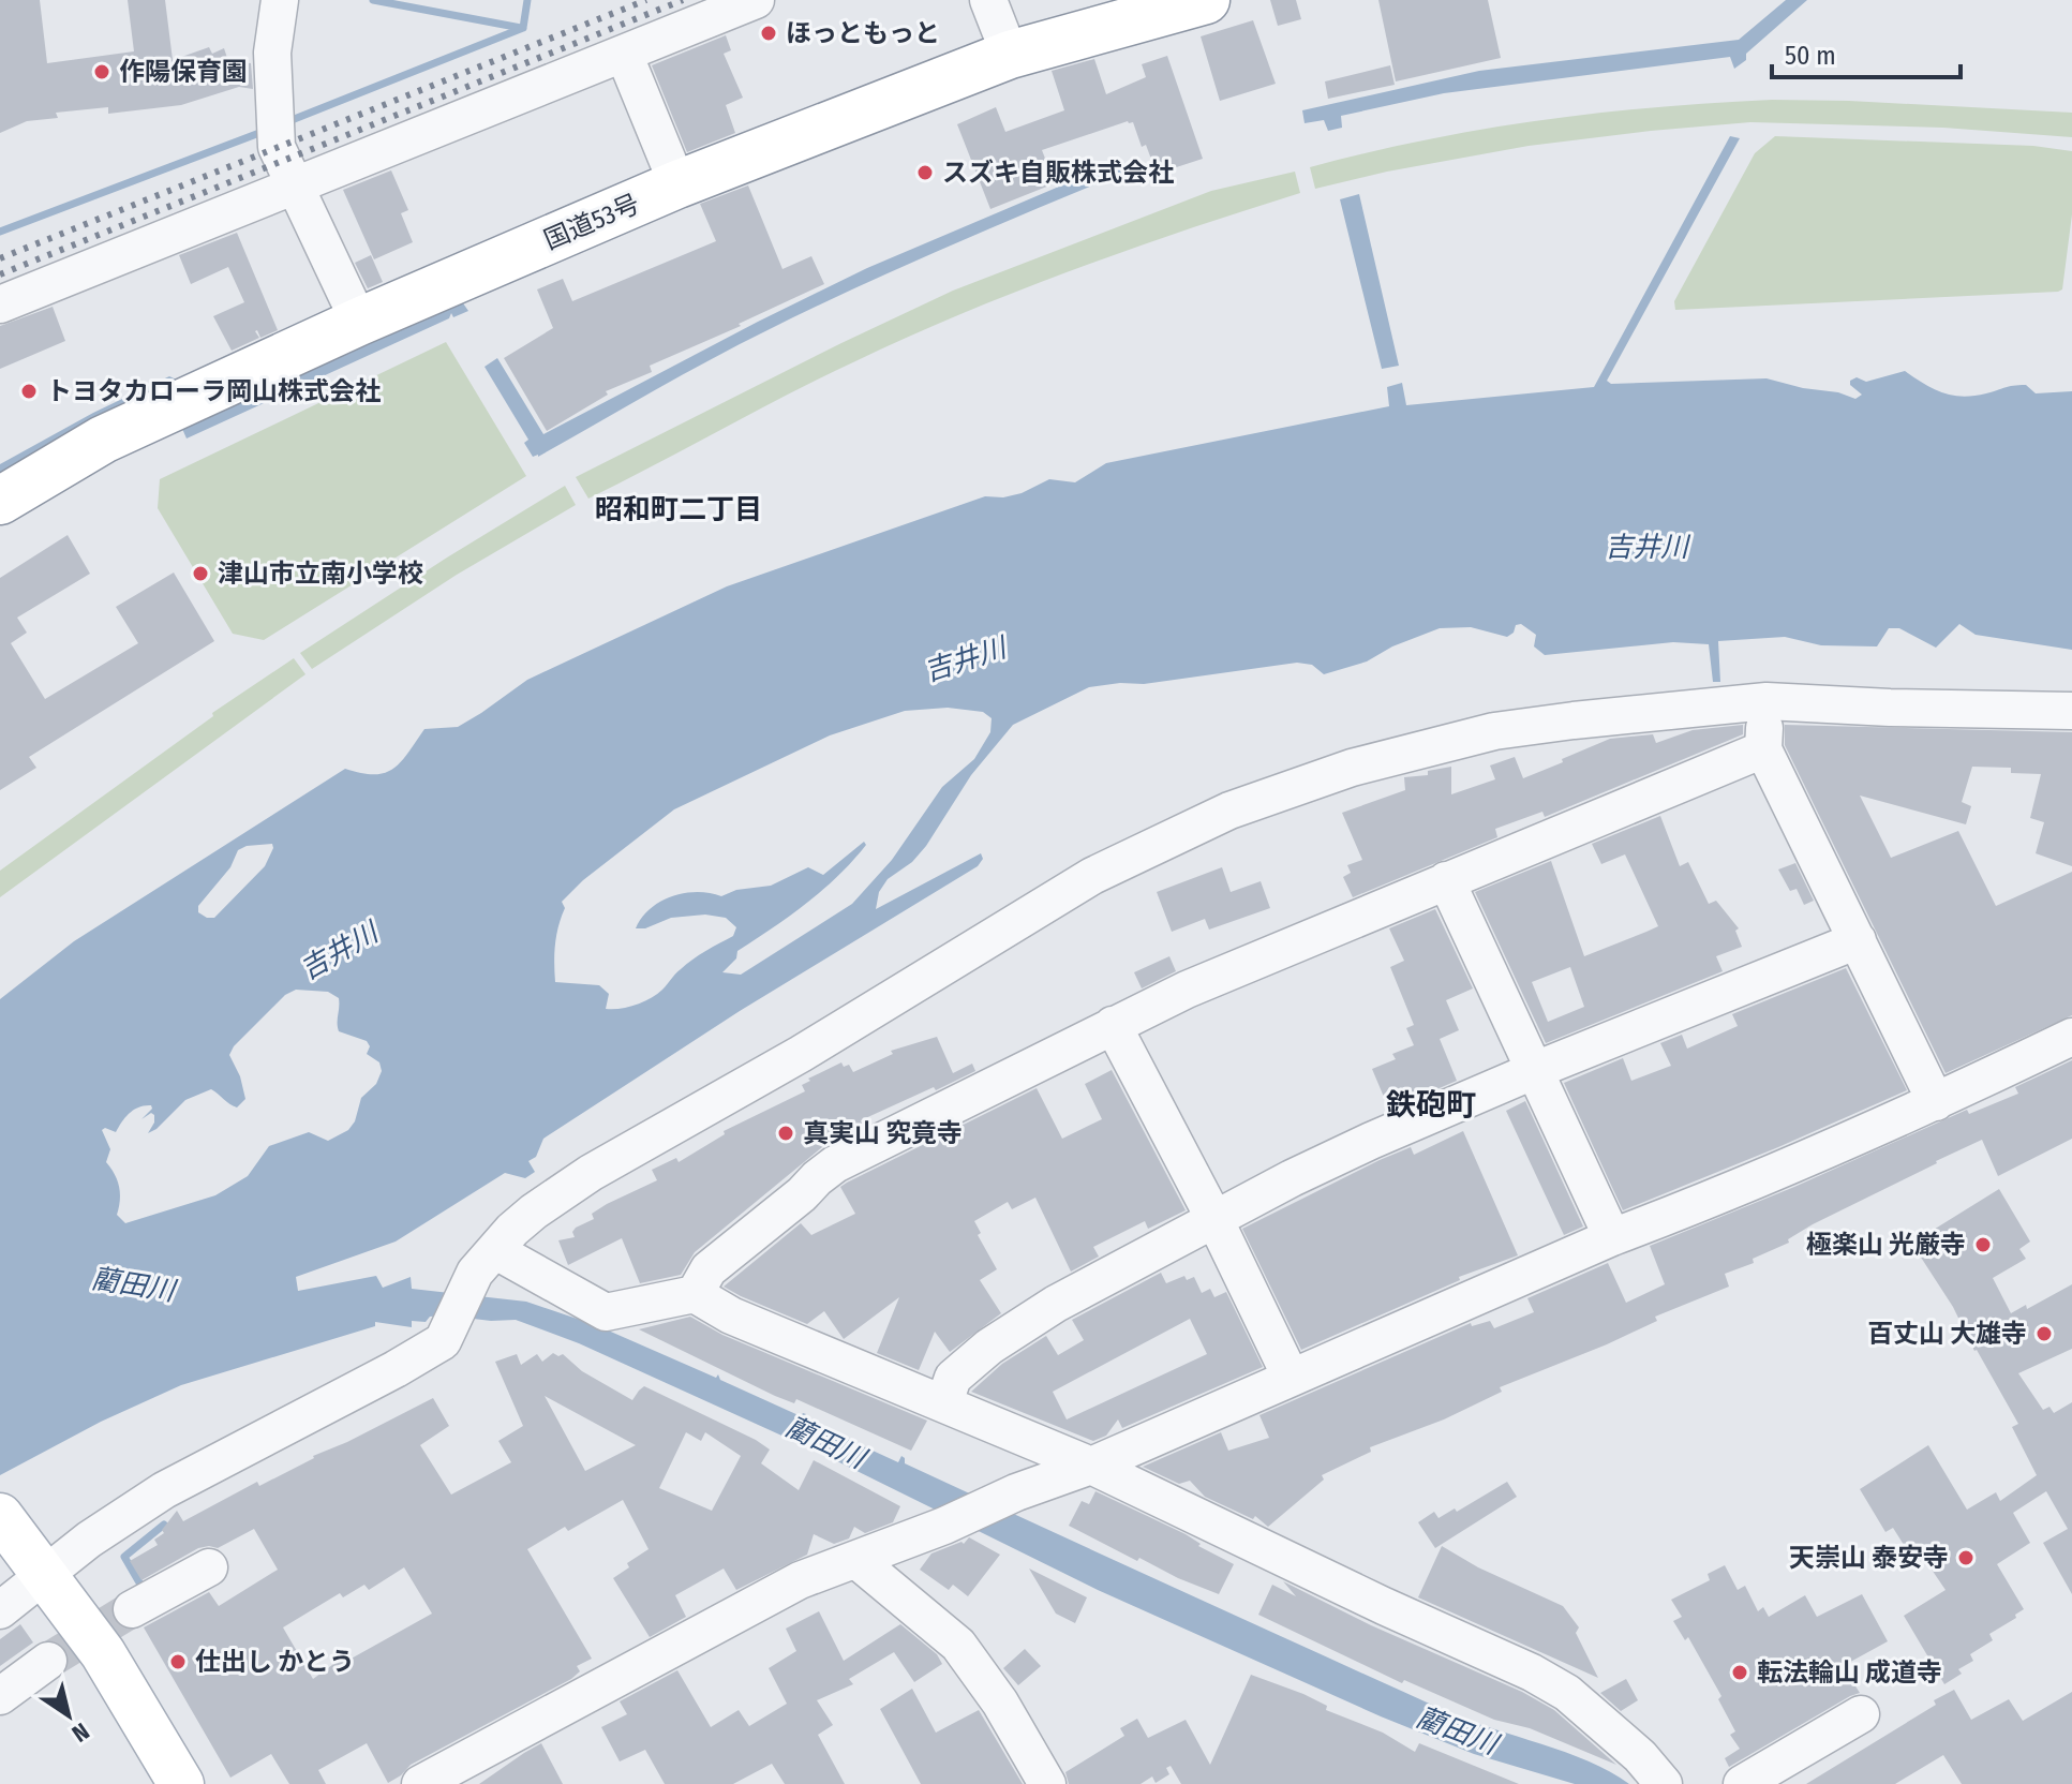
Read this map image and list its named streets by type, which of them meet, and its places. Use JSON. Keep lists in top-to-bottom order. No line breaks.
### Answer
{"streets":{"highway":["国道53号"]},"districts":["昭和町二丁目","鉄砲町"],"water":["吉井川","藺田川"],"places":["ほっともっと","作陽保育園","スズキ自販株式会社","トヨタカローラ岡山株式会社","津山市立南小学校","真実山 究竟寺","極楽山 光厳寺","百丈山 大雄寺","天崇山 泰安寺","仕出し かとう","転法輪山 成道寺"],"scale_bar":"50 m","north":"bottom right"}
